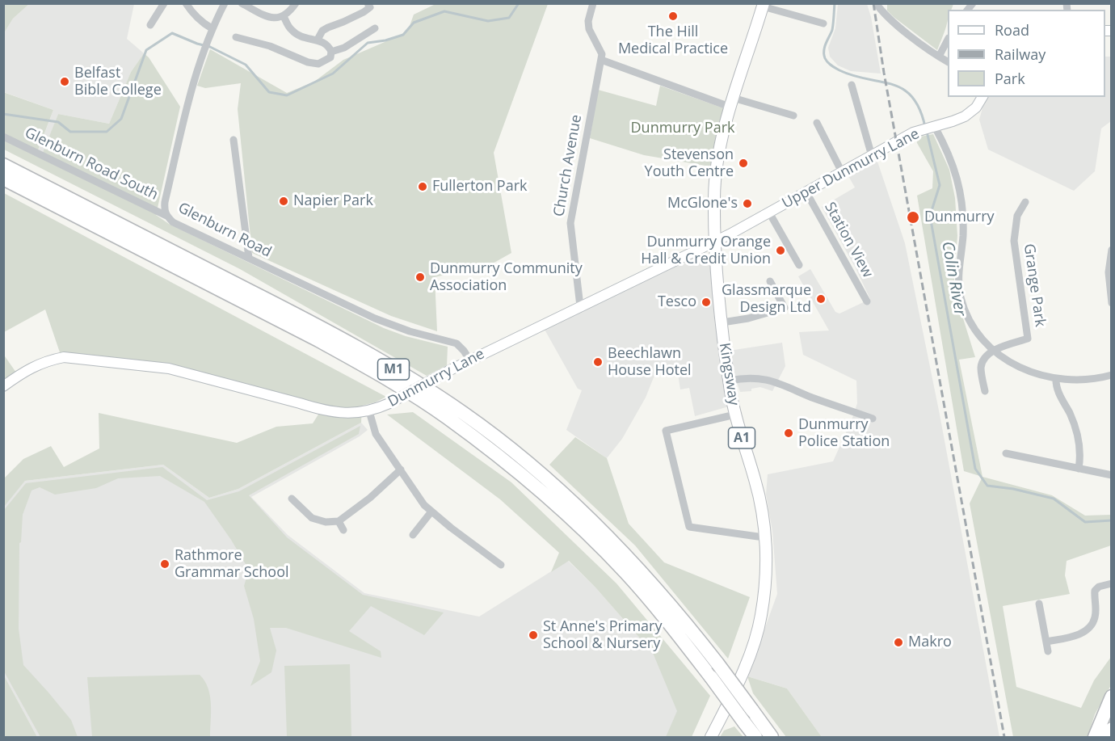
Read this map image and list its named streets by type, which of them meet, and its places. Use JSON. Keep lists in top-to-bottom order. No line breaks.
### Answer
{"streets":{"highway":["M1"],"main road":["Kingsway","A1"],"street":["Glenburn Road South","Church Avenue","Upper Dunmurry Lane","Glenburn Road","Station View","Grange Park","Dunmurry Lane"]},"crossings":[["Glenburn Road South","Glenburn Road"],["Church Avenue","Dunmurry Lane"],["Upper Dunmurry Lane","Station View"],["Upper Dunmurry Lane","Kingsway"],["Upper Dunmurry Lane","Dunmurry Lane"],["Glenburn Road","Dunmurry Lane"],["Kingsway","Dunmurry Lane"]],"water":["Colin River"],"parks":["Dunmurry Park"],"places":["The Hill Medical Practice","Belfast Bible College","Stevenson Youth Centre","Fullerton Park","Napier Park","McGlone's","Dunmurry","Dunmurry Orange Hall & Credit Union","Dunmurry Community Association","Glassmarque Design Ltd","Tesco","Beechlawn House Hotel","Dunmurry Police Station","Rathmore Grammar School","St Anne's Primary School & Nursery","Makro"],"legend":["Road","Railway","Park"]}
